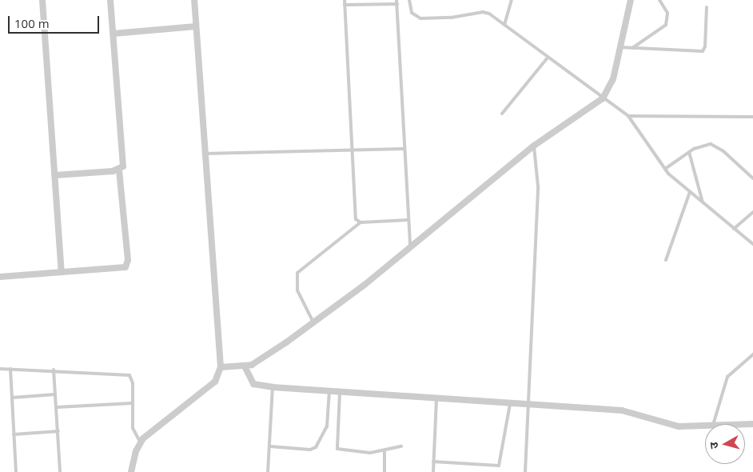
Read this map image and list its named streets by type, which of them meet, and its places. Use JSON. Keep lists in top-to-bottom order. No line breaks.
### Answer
{"scale_bar":"100 m","north":"left"}
